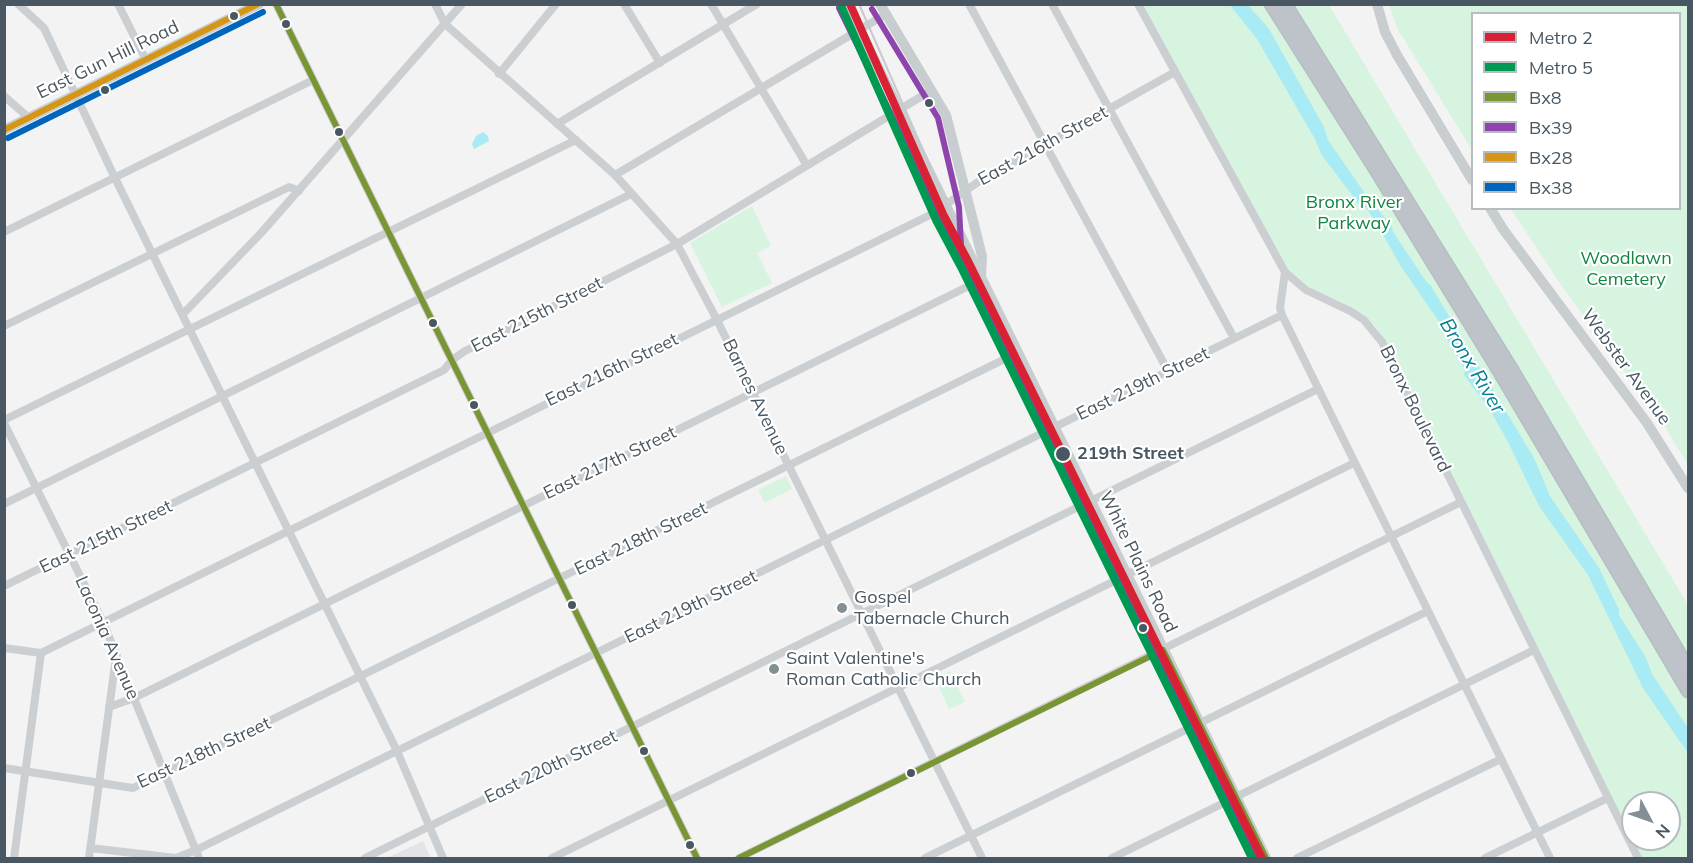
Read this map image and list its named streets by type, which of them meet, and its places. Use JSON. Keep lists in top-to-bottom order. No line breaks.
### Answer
{"streets":{"main road":["East Gun Hill Road","Webster Avenue","White Plains Road"],"street":["East 216th Street","East 215th Street","East 219th Street","Barnes Avenue","Bronx Boulevard","East 217th Street","East 218th Street","Laconia Avenue","East 220th Street"]},"crossings":[["East 216th Street","Barnes Avenue"],["East 216th Street","Bronx Boulevard"],["East 216th Street","White Plains Road"],["East 216th Street","Laconia Avenue"],["East 215th Street","Barnes Avenue"],["East 215th Street","White Plains Road"],["East 215th Street","Laconia Avenue"],["East 219th Street","Barnes Avenue"],["East 219th Street","White Plains Road"],["East 219th Street","Laconia Avenue"],["Barnes Avenue","East 217th Street"],["Barnes Avenue","East 218th Street"],["Barnes Avenue","East 220th Street"],["East 217th Street","White Plains Road"],["East 217th Street","Laconia Avenue"],["East 218th Street","White Plains Road"],["East 218th Street","Laconia Avenue"],["White Plains Road","East 220th Street"]],"water":["Bronx River"],"parks":["Bronx River Parkway","Woodlawn Cemetery"],"places":["219th Street","Gospel Tabernacle Church","Saint Valentine's Roman Catholic Church"],"lines":["metro line 2","transit line Bx8","transit line Bx28","metro line 5","transit line Bx39","transit line Bx38"],"legend":["Metro 2","Metro 5","Bx8","Bx39","Bx28","Bx38"],"north":"bottom right"}
